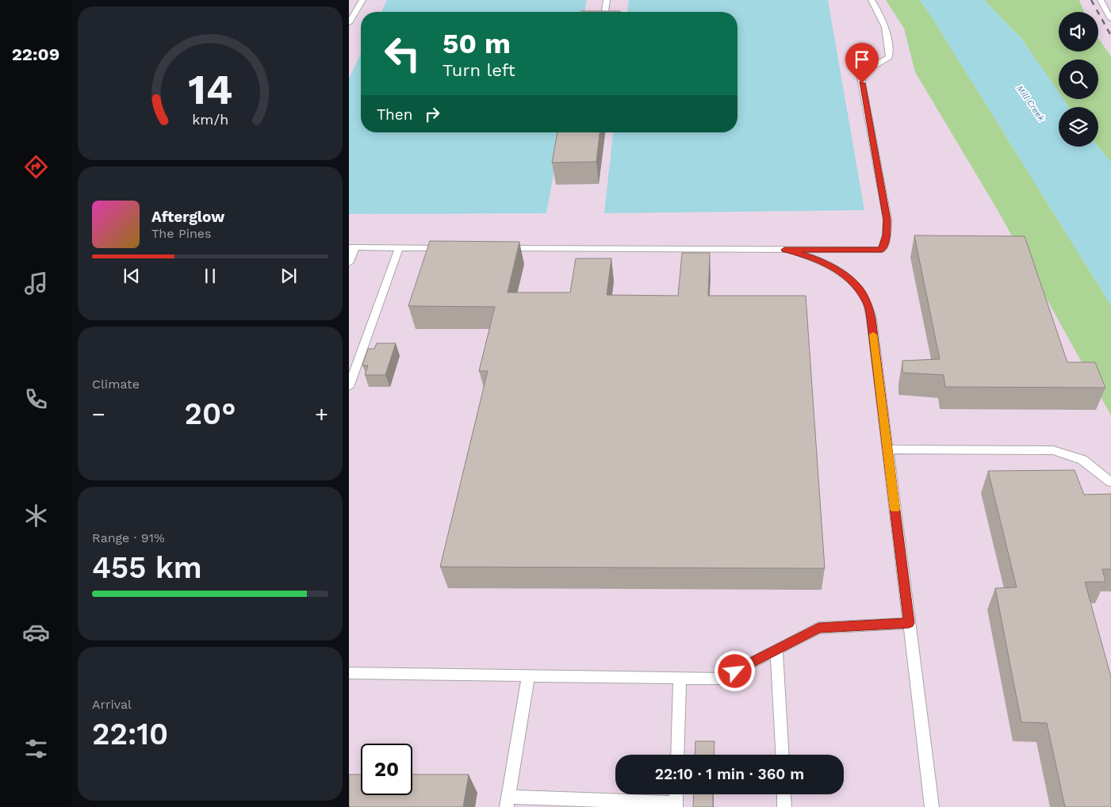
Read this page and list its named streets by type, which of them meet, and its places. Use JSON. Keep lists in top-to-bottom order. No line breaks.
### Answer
{"water":["Mill Creek"],"page":{"tabs":"22:09","turn":["50 m","Turn left"],"then":"Then","song":["Afterglow","The Pines"],"tile":["Climate",["Range · 91%","455 km"],["Arrival","22:10"]],"heat":["−","20°","+"],"limit":"20","trip":"22:10 · 1 min · 360 m","gauge":["14","km/h"]}}
